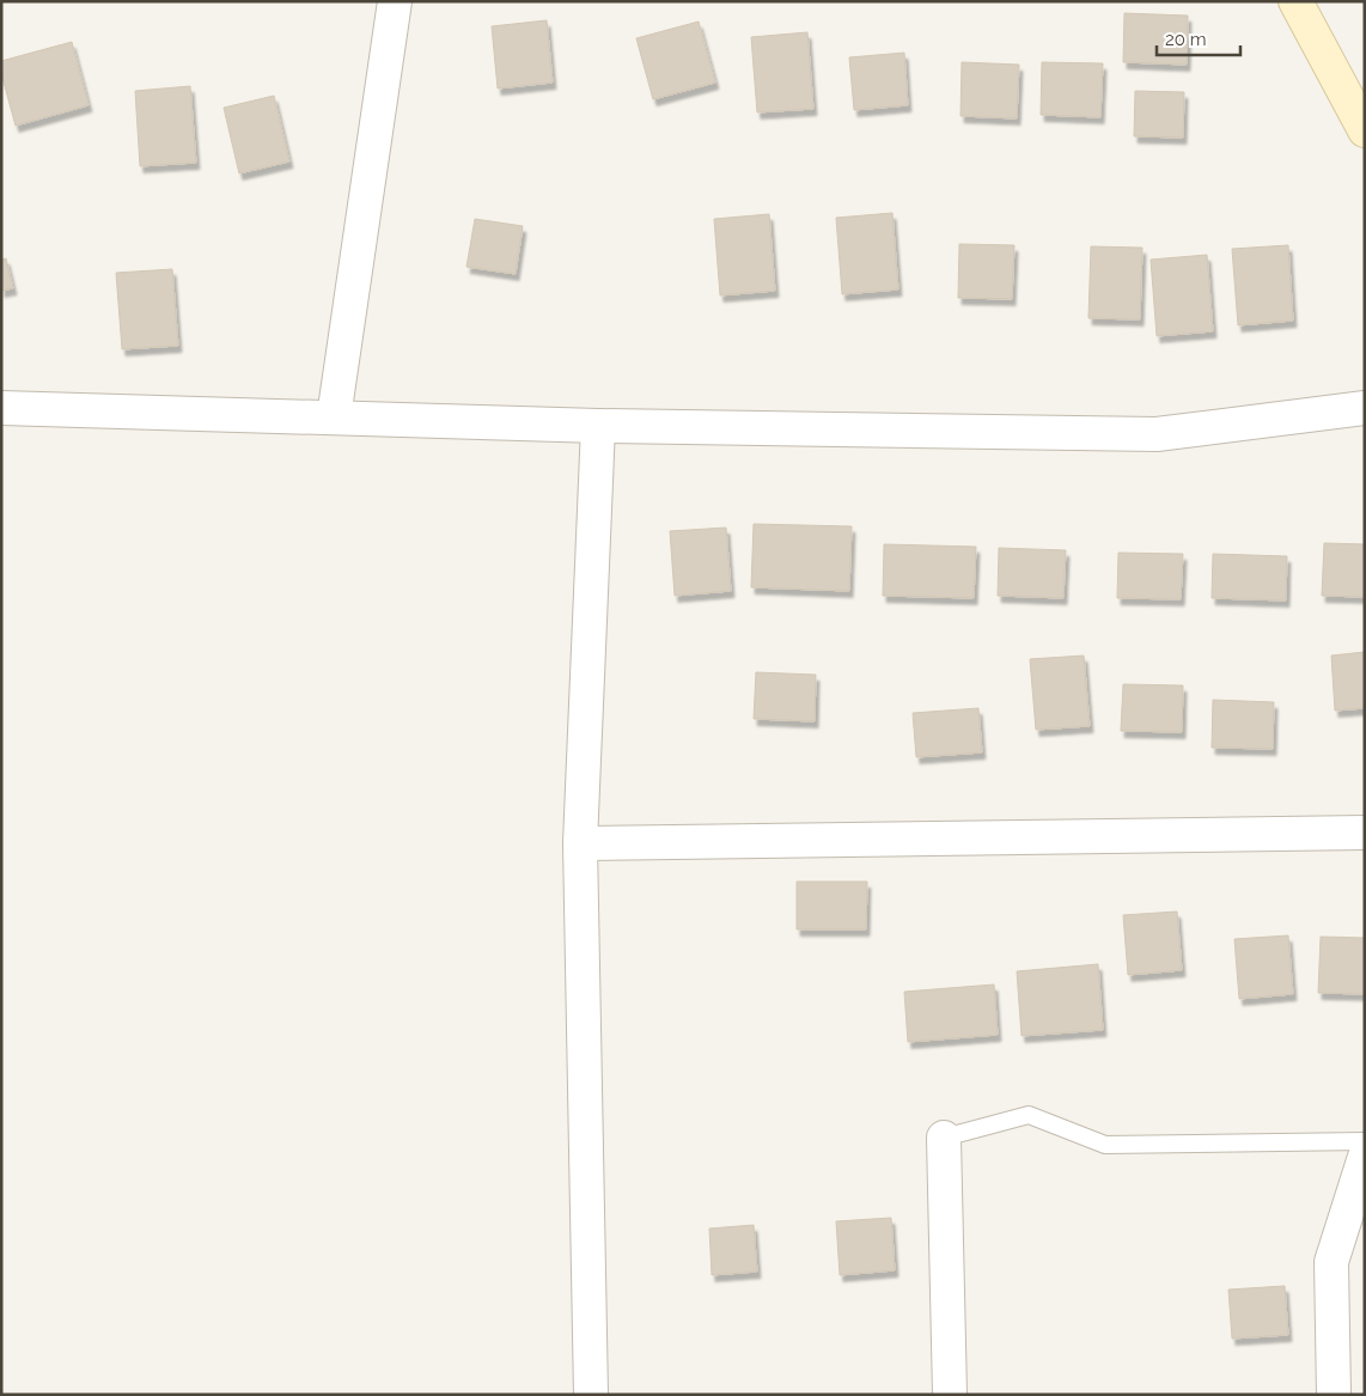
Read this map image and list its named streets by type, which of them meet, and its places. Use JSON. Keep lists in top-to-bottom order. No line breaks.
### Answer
{"scale_bar":"20 m"}
